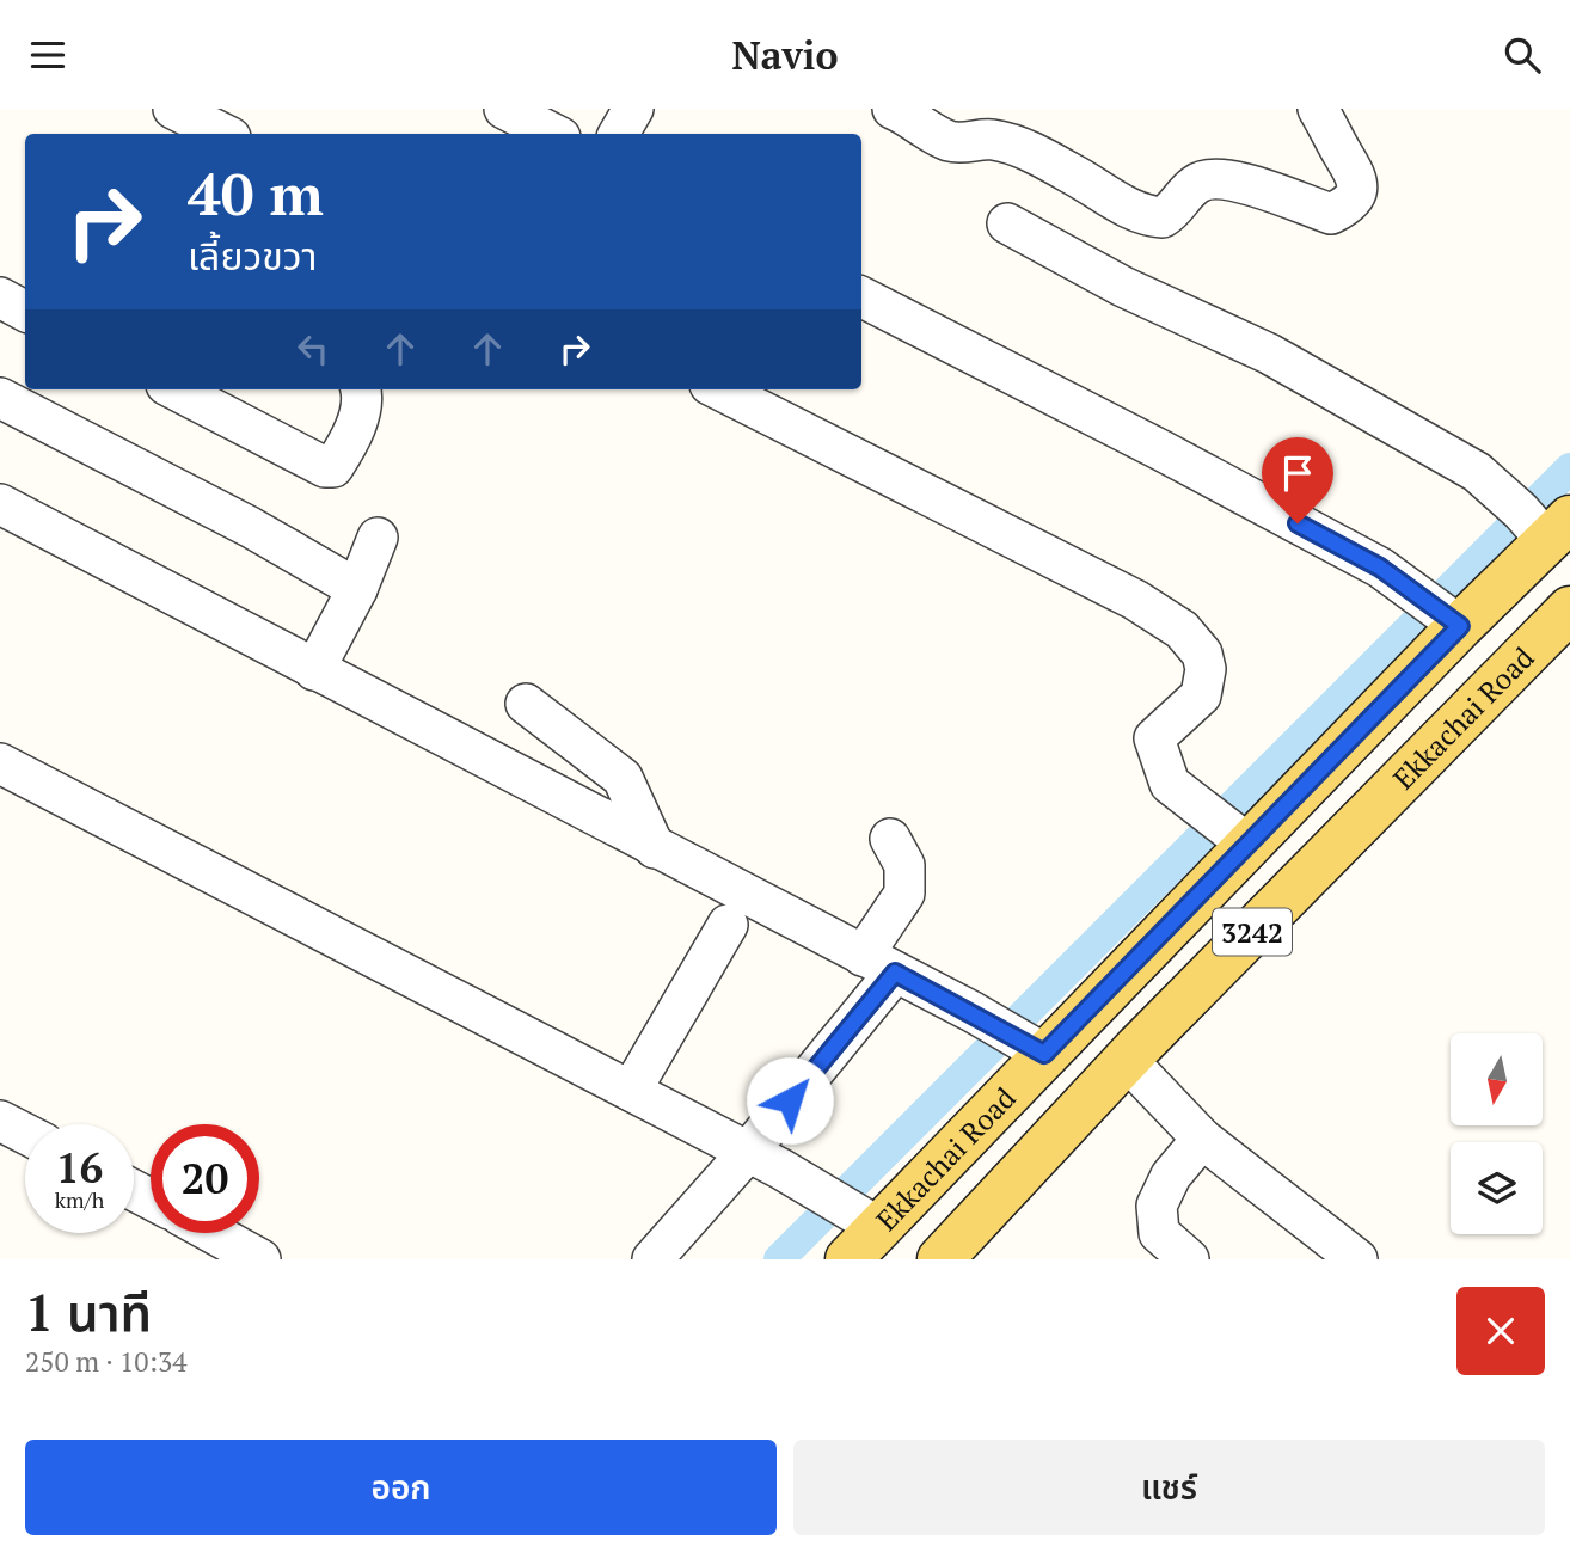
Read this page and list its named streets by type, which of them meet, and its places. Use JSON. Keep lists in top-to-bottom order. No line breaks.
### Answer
{"streets":{"main road":["Ekkachai Road","3242"]},"north":"bottom","page":{"header":"Navio","turn":["40 m","เลี้ยวขวา"],"speed":"16 km/h","limit":"20","heading":["1 นาที","250 m · 10:34"],"buttons":["ออก","แชร์"]}}
